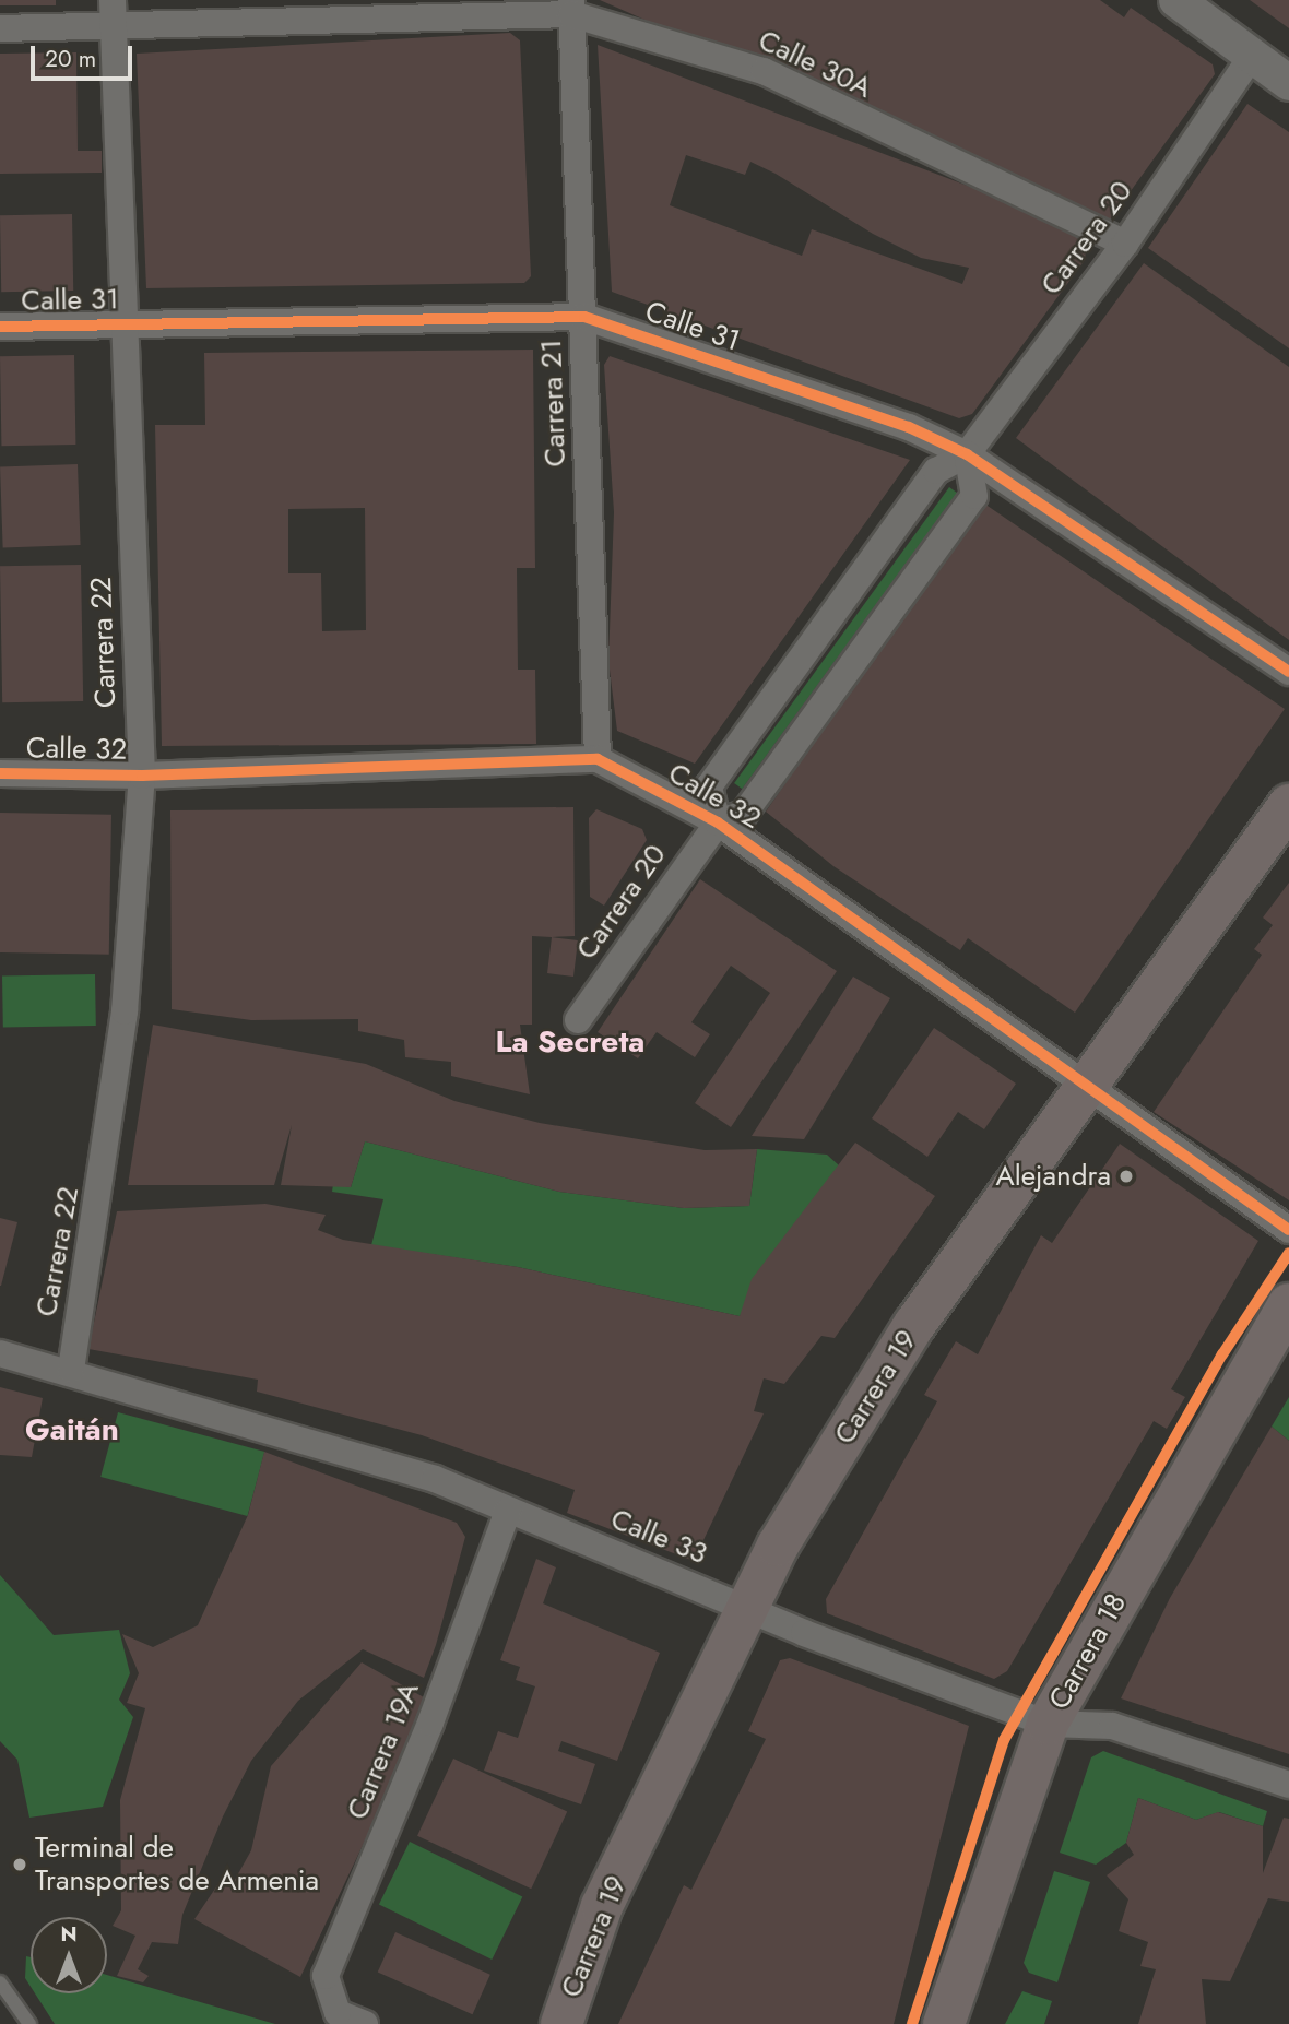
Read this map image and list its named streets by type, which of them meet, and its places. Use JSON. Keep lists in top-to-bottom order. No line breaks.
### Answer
{"streets":{"main road":["Carrera 19","Carrera 18"],"street":["Calle 30A","Carrera 20","Calle 31","Carrera 21","Carrera 22","Calle 32","Calle 33","Carrera 19A"]},"crossings":[["Calle 30A","Carrera 20"],["Calle 30A","Carrera 21"],["Calle 30A","Carrera 22"],["Carrera 20","Calle 31"],["Carrera 20","Calle 32"],["Calle 31","Carrera 21"],["Calle 31","Carrera 22"],["Carrera 21","Calle 32"],["Carrera 22","Calle 32"],["Carrera 22","Calle 33"],["Calle 32","Carrera 19"],["Carrera 19","Calle 33"],["Calle 33","Carrera 18"],["Calle 33","Carrera 19A"]],"districts":["La Secreta","Gaitán"],"places":["Alejandra","Terminal de Transportes de Armenia"],"scale_bar":"20 m","north":"top"}
